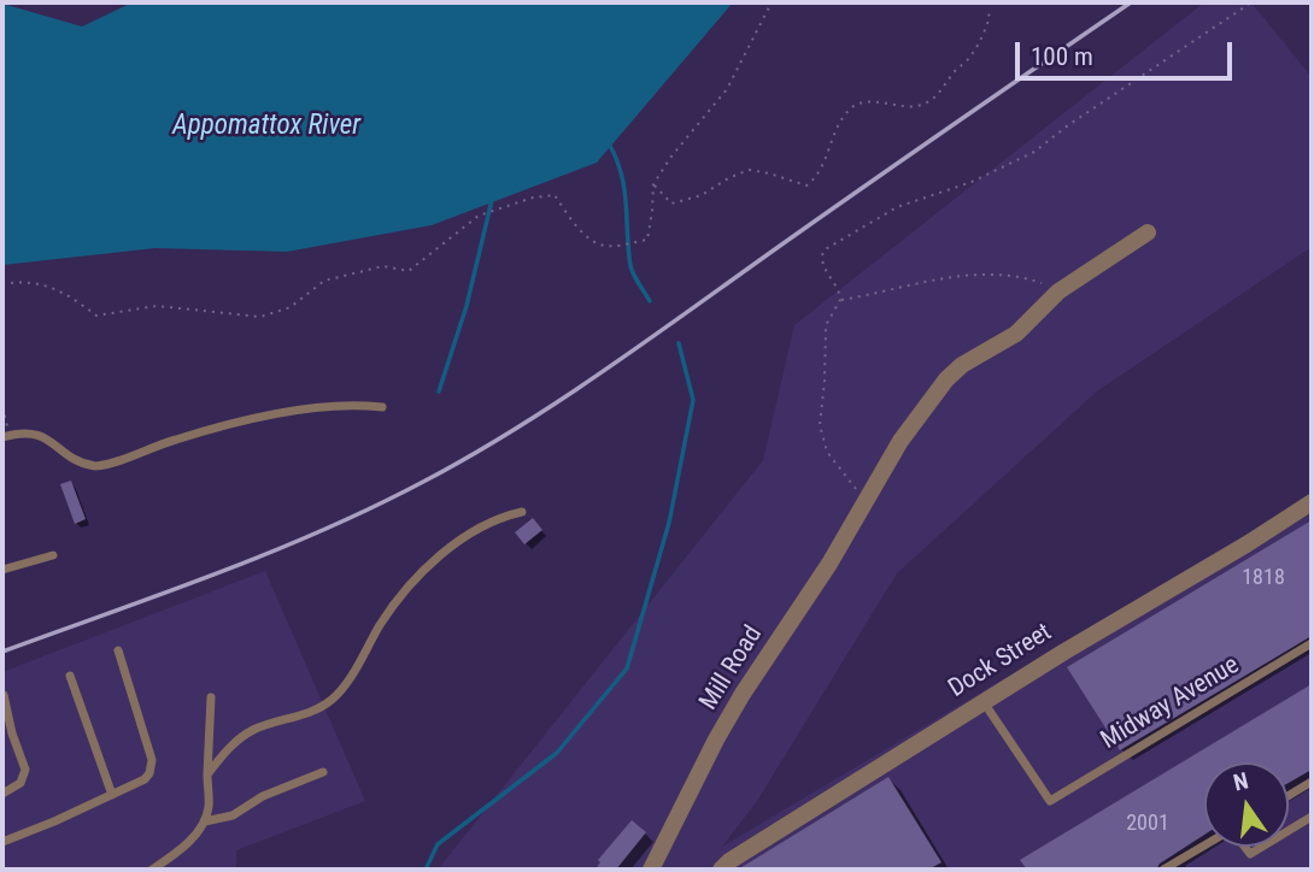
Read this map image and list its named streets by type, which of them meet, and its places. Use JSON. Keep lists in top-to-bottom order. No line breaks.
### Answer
{"streets":{"street":["Dock Street","Mill Road"],"lane":["Midway Avenue"]},"crossings":[["Dock Street","Midway Avenue"]],"water":["Appomattox River"],"house_numbers":["1818","2001"],"scale_bar":"100 m","north":"top"}
